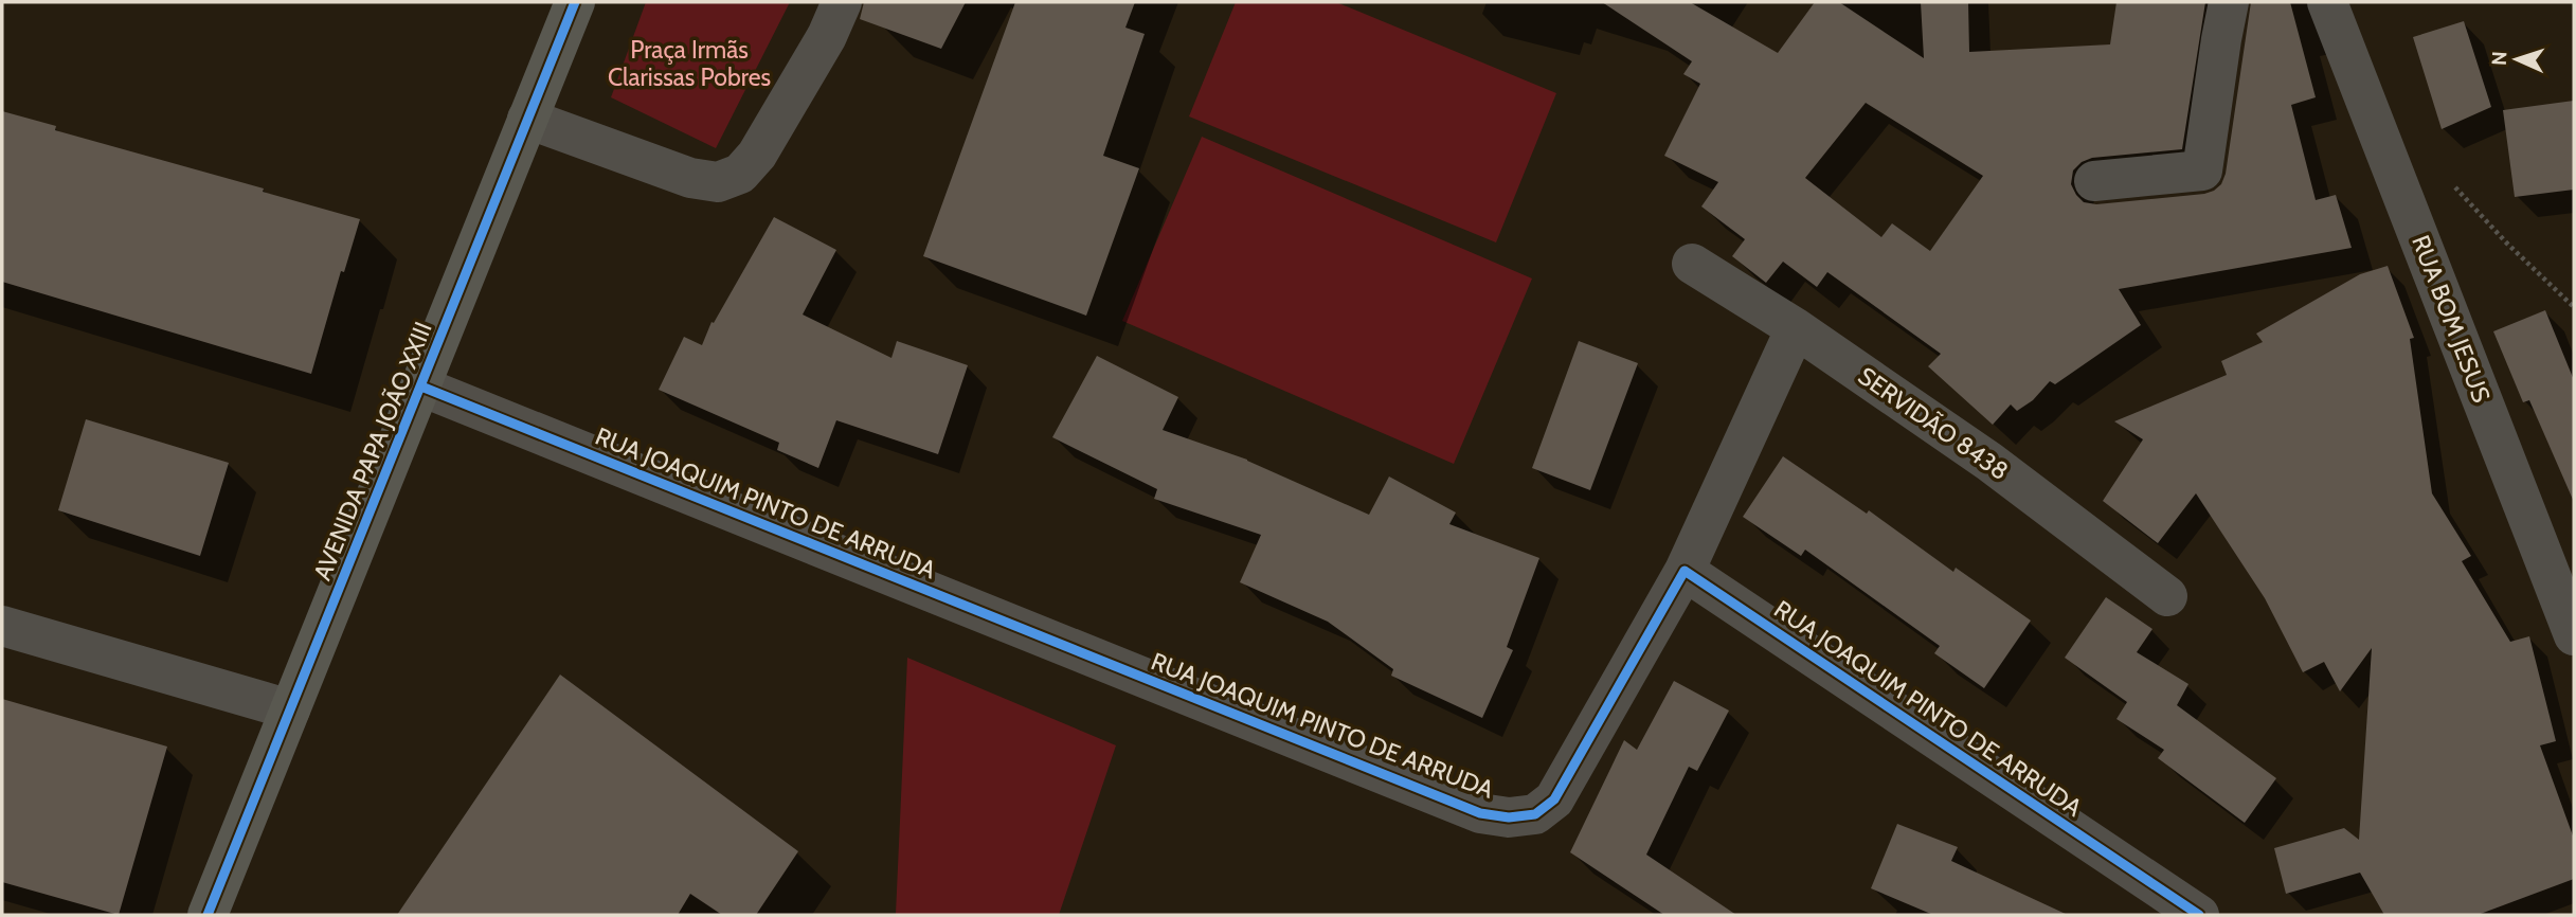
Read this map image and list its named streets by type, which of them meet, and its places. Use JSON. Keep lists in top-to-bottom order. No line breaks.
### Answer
{"streets":{"main road":["AVENIDA PAPA JOÃO XXIII"],"street":["RUA BOM JESUS","SERVIDÃO 8438","RUA JOAQUIM PINTO DE ARRUDA"]},"crossings":[["AVENIDA PAPA JOÃO XXIII","RUA JOAQUIM PINTO DE ARRUDA"]],"parks":["Praça Irmãs Clarissas Pobres"],"north":"left"}
